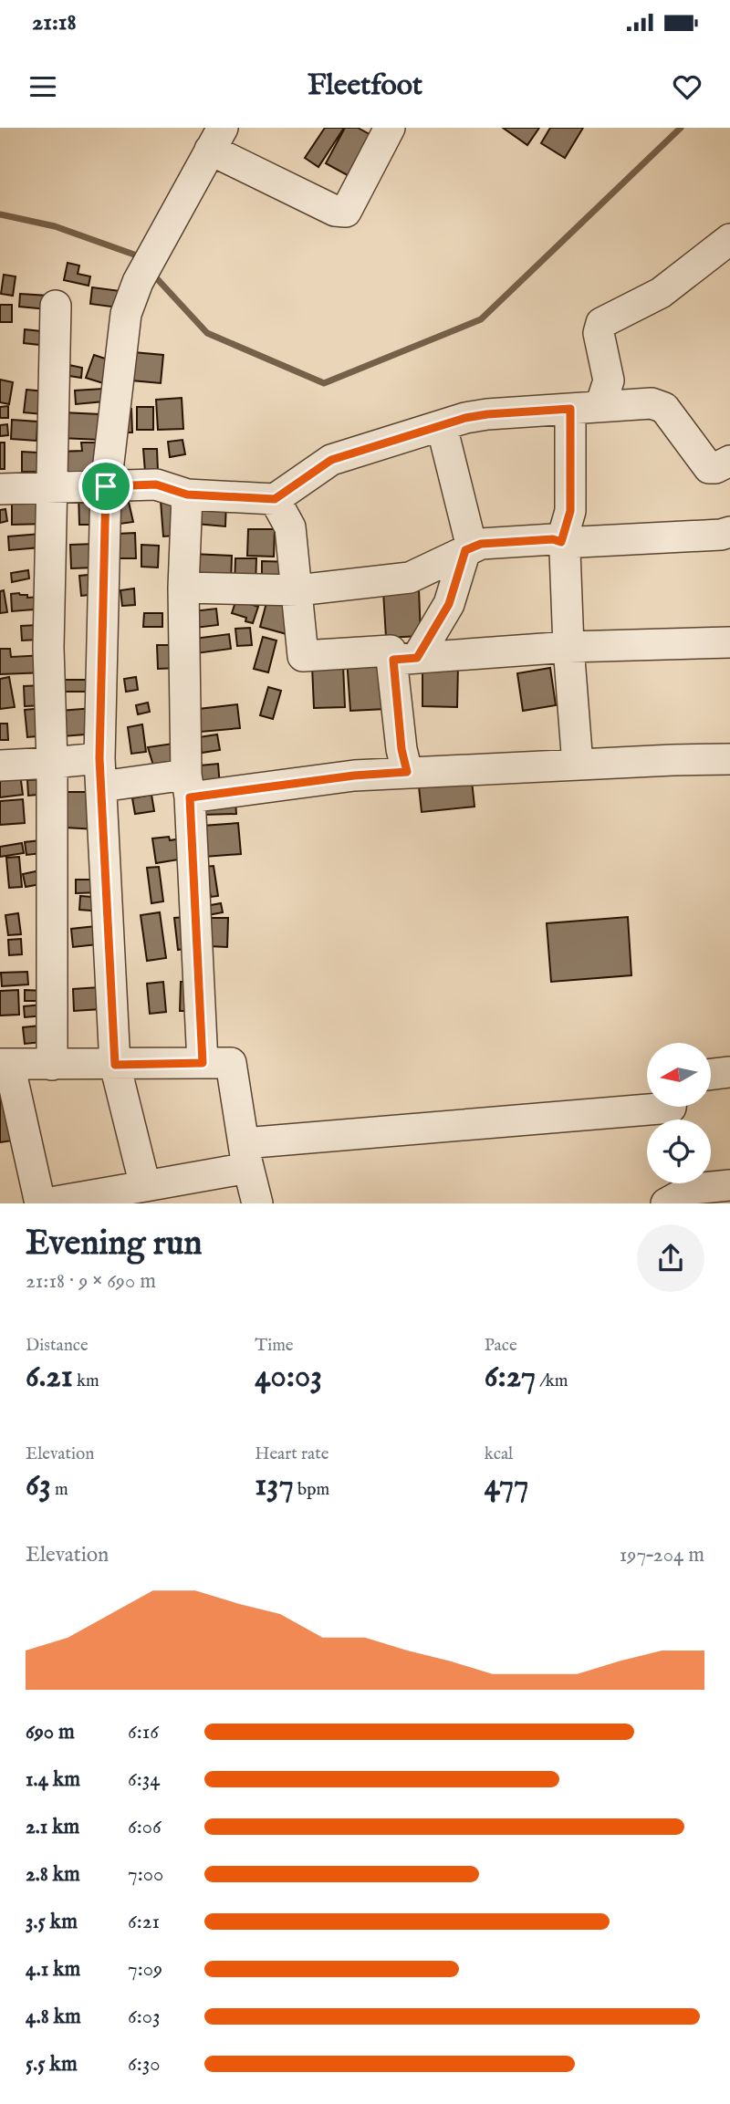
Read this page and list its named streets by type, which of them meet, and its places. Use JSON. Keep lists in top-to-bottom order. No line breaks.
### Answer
{"north":"left","page":{"status":"21:18","header":"Fleetfoot","heading":["Evening run","21:18 · 9 × 690 m"],"stats":[["Distance","6.21 km"],["Time","40:03"],["Pace","6:27 /km"],["Elevation","63 m"],["Heart rate","137 bpm"],["kcal","477"]],"chart":["Elevation","197–204 m"],"list":[{"name":"690 m","note":"6:16"},{"name":"1.4 km","note":"6:34"},{"name":"2.1 km","note":"6:06"},{"name":"2.8 km","note":"7:00"},{"name":"3.5 km","note":"6:21"},{"name":"4.1 km","note":"7:09"},{"name":"4.8 km","note":"6:03"},{"name":"5.5 km","note":"6:30"}]}}
